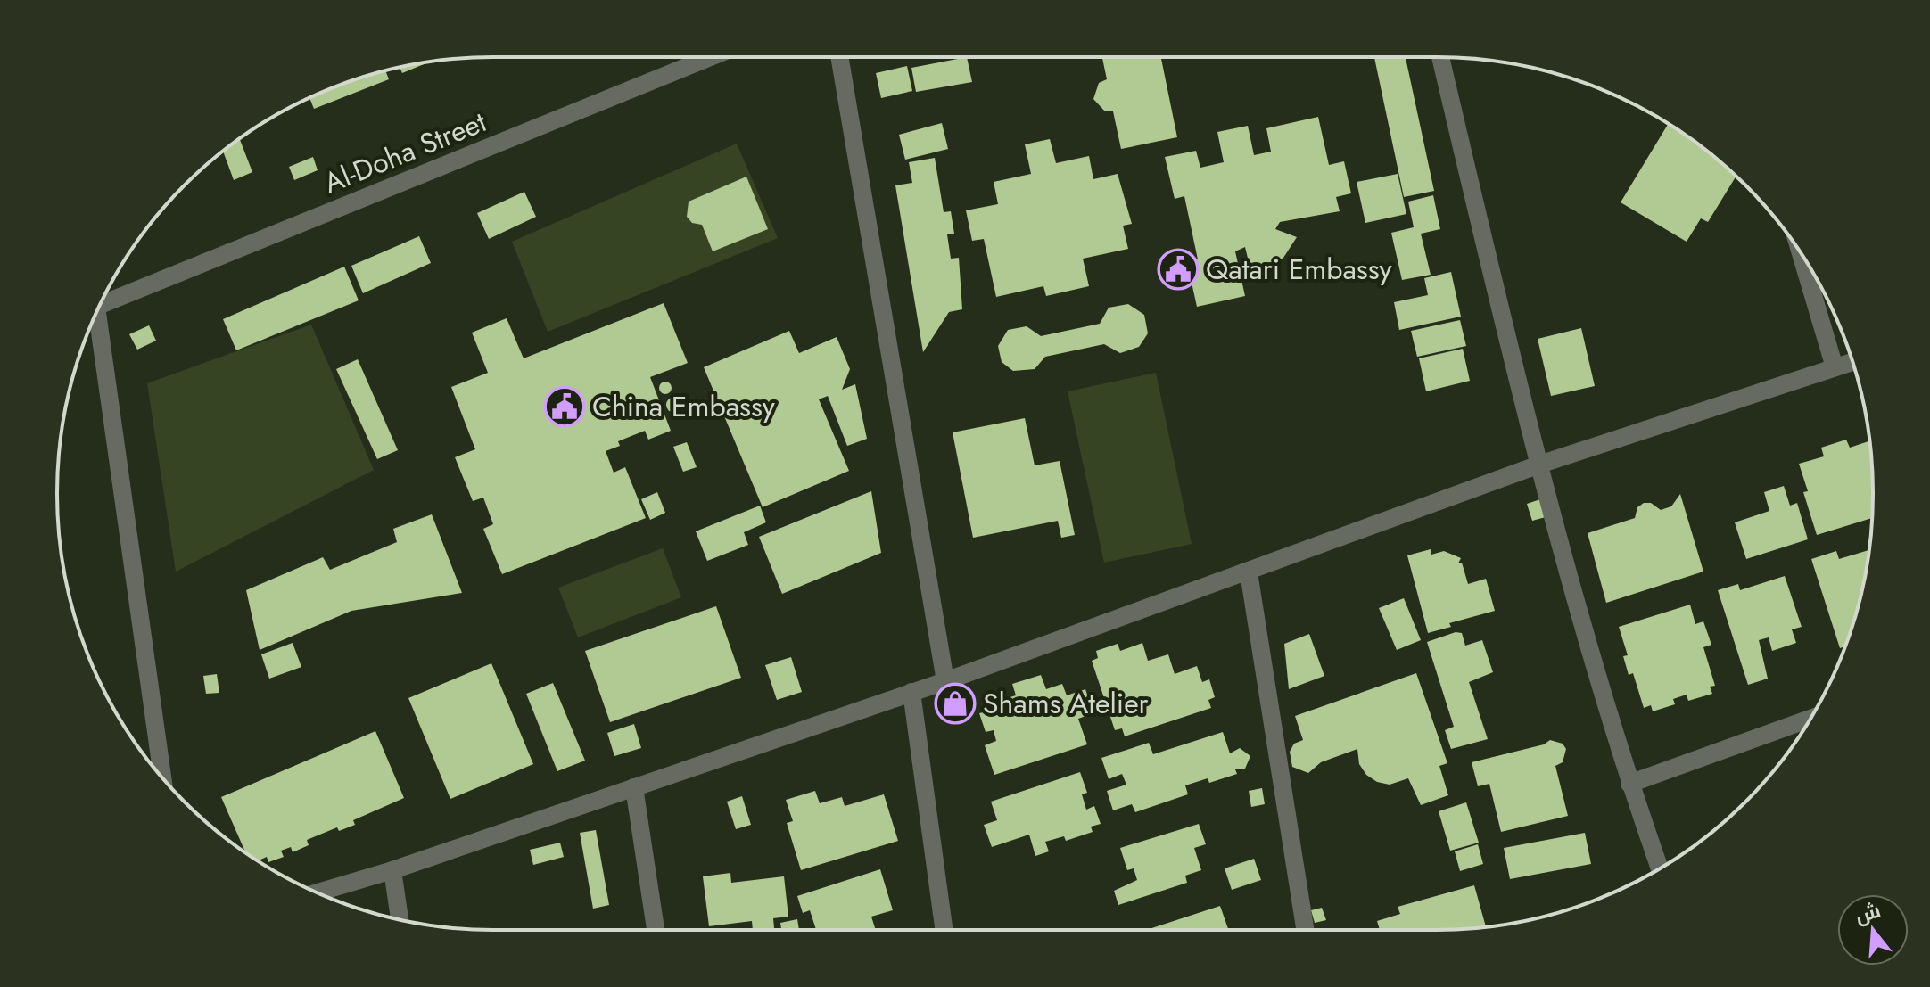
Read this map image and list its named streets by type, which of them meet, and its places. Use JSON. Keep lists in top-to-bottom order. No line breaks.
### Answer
{"streets":{"street":["Al-Doha Street"]},"places":{"public building":["Qatari Embassy","China Embassy"],"shop":["Shams Atelier"]},"north":"top"}
